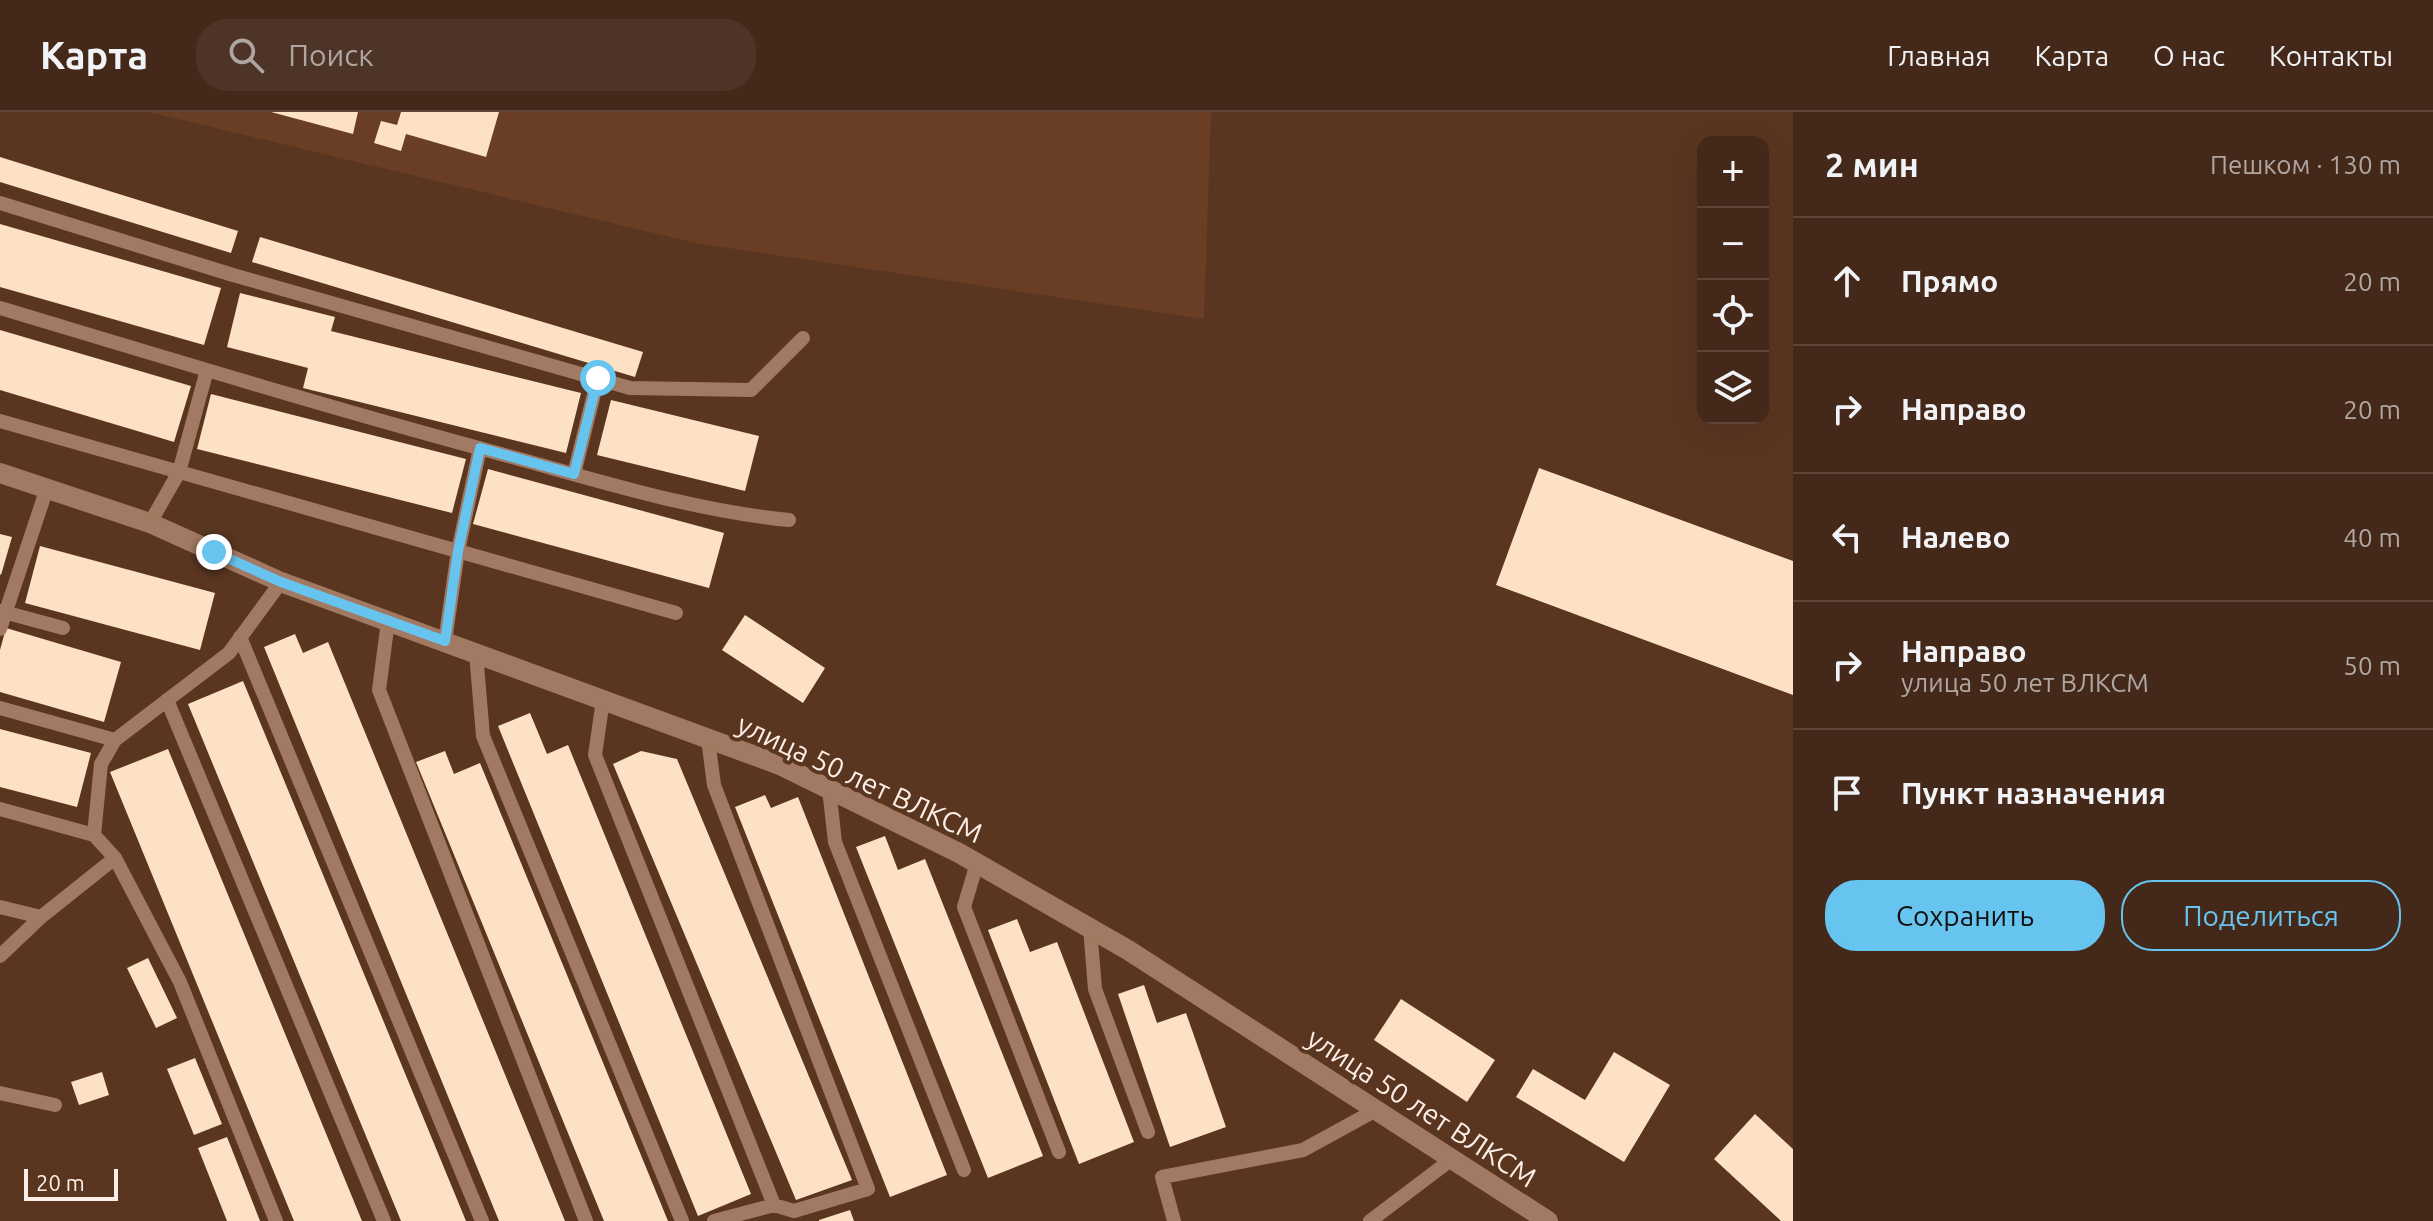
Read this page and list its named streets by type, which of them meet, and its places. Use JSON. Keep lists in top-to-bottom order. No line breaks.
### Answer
{"streets":{"street":["улица 50 лет ВЛКСМ"]},"scale_bar":"20 m","page":{"header":"Карта","search":"Поиск","nav":["Главная","Карта","О нас","Контакты"],"heading":["2 мин","Пешком · 130 m"],"map_buttons":["+","−"],"list":[["Прямо","20 m"],["Направо","20 m"],["Налево","40 m"],["Направо","улица 50 лет ВЛКСМ","50 m"],"Пункт назначения"],"buttons":["Сохранить","Поделиться"],"scale":"20 m"}}
